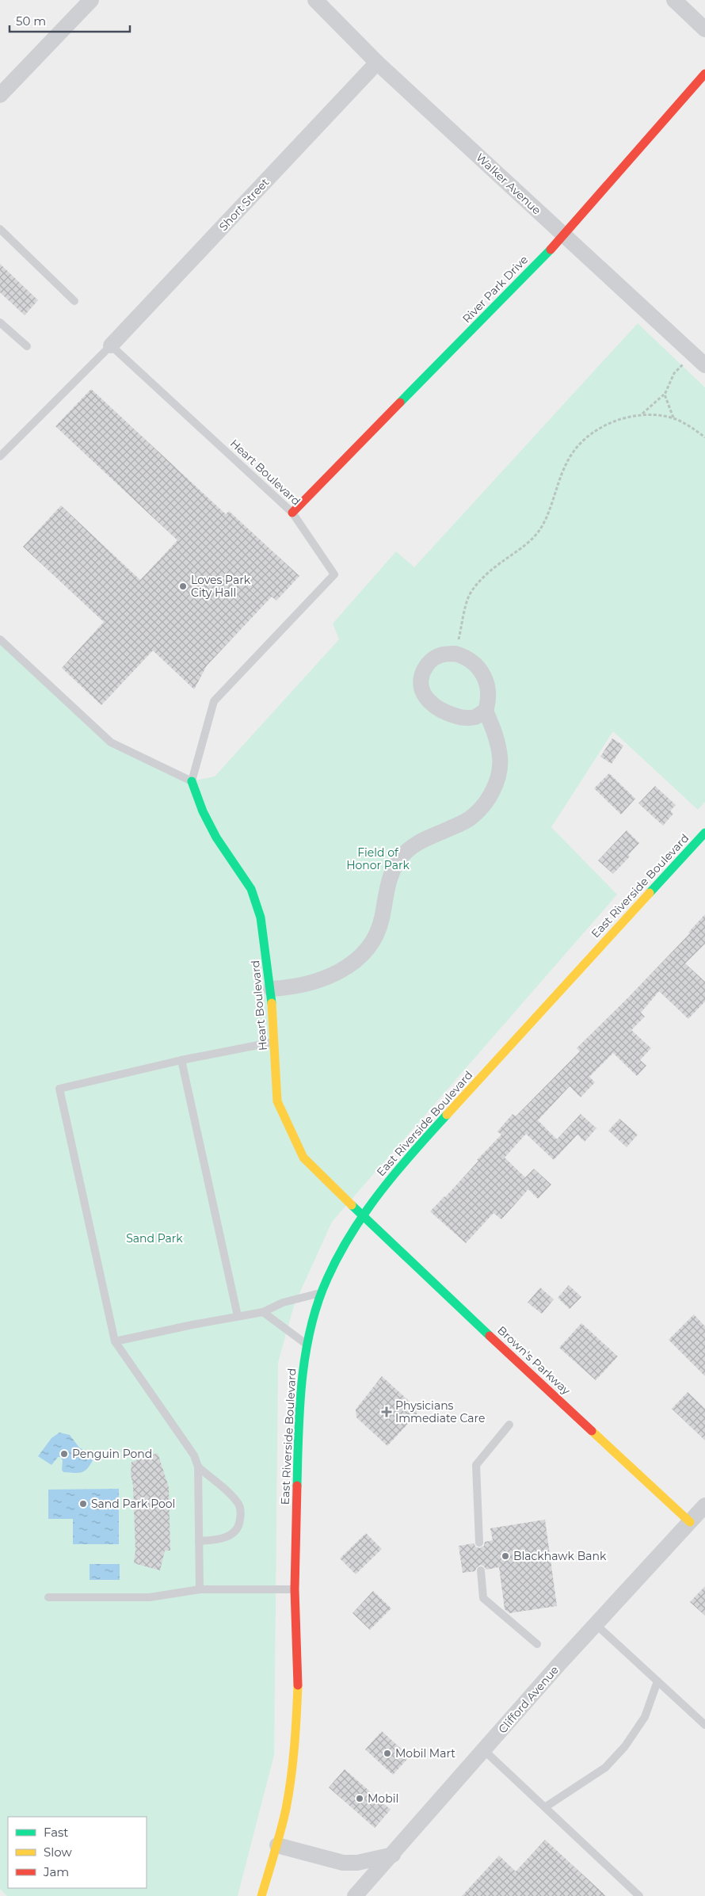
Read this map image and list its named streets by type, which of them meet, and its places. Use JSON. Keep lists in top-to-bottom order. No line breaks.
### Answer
{"streets":{"street":["Walker Avenue","Short Street","River Park Drive","Heart Boulevard","East Riverside Boulevard","Brown's Parkway","Clifford Avenue"]},"crossings":[["Walker Avenue","Short Street"],["Walker Avenue","River Park Drive"],["Short Street","Heart Boulevard"],["River Park Drive","Heart Boulevard"],["Heart Boulevard","East Riverside Boulevard"],["Heart Boulevard","Brown's Parkway"],["East Riverside Boulevard","Brown's Parkway"],["Brown's Parkway","Clifford Avenue"]],"parks":["Field of Honor Park","Sand Park"],"places":{"other":["Loves Park City Hall","Penguin Pond","Sand Park Pool","Blackhawk Bank","Mobil Mart","Mobil"],"health":["Physicians Immediate Care"]},"legend":["Fast","Slow","Jam"],"scale_bar":"50 m"}
